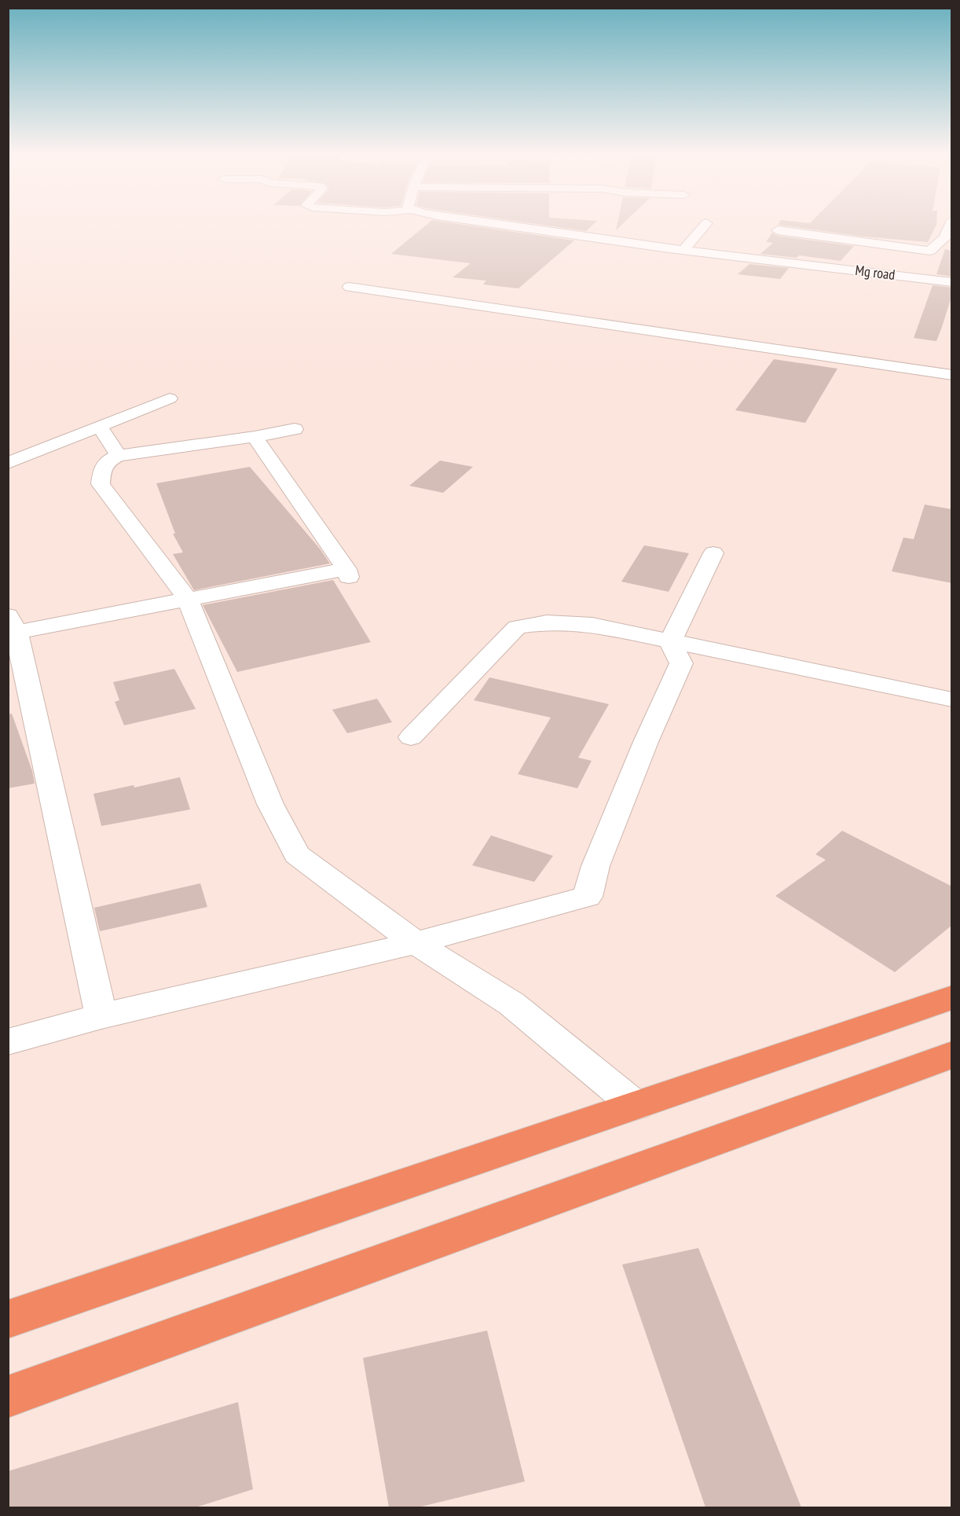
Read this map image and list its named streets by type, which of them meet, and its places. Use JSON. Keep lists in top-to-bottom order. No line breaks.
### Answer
{"streets":{"street":["Mg road"]}}
